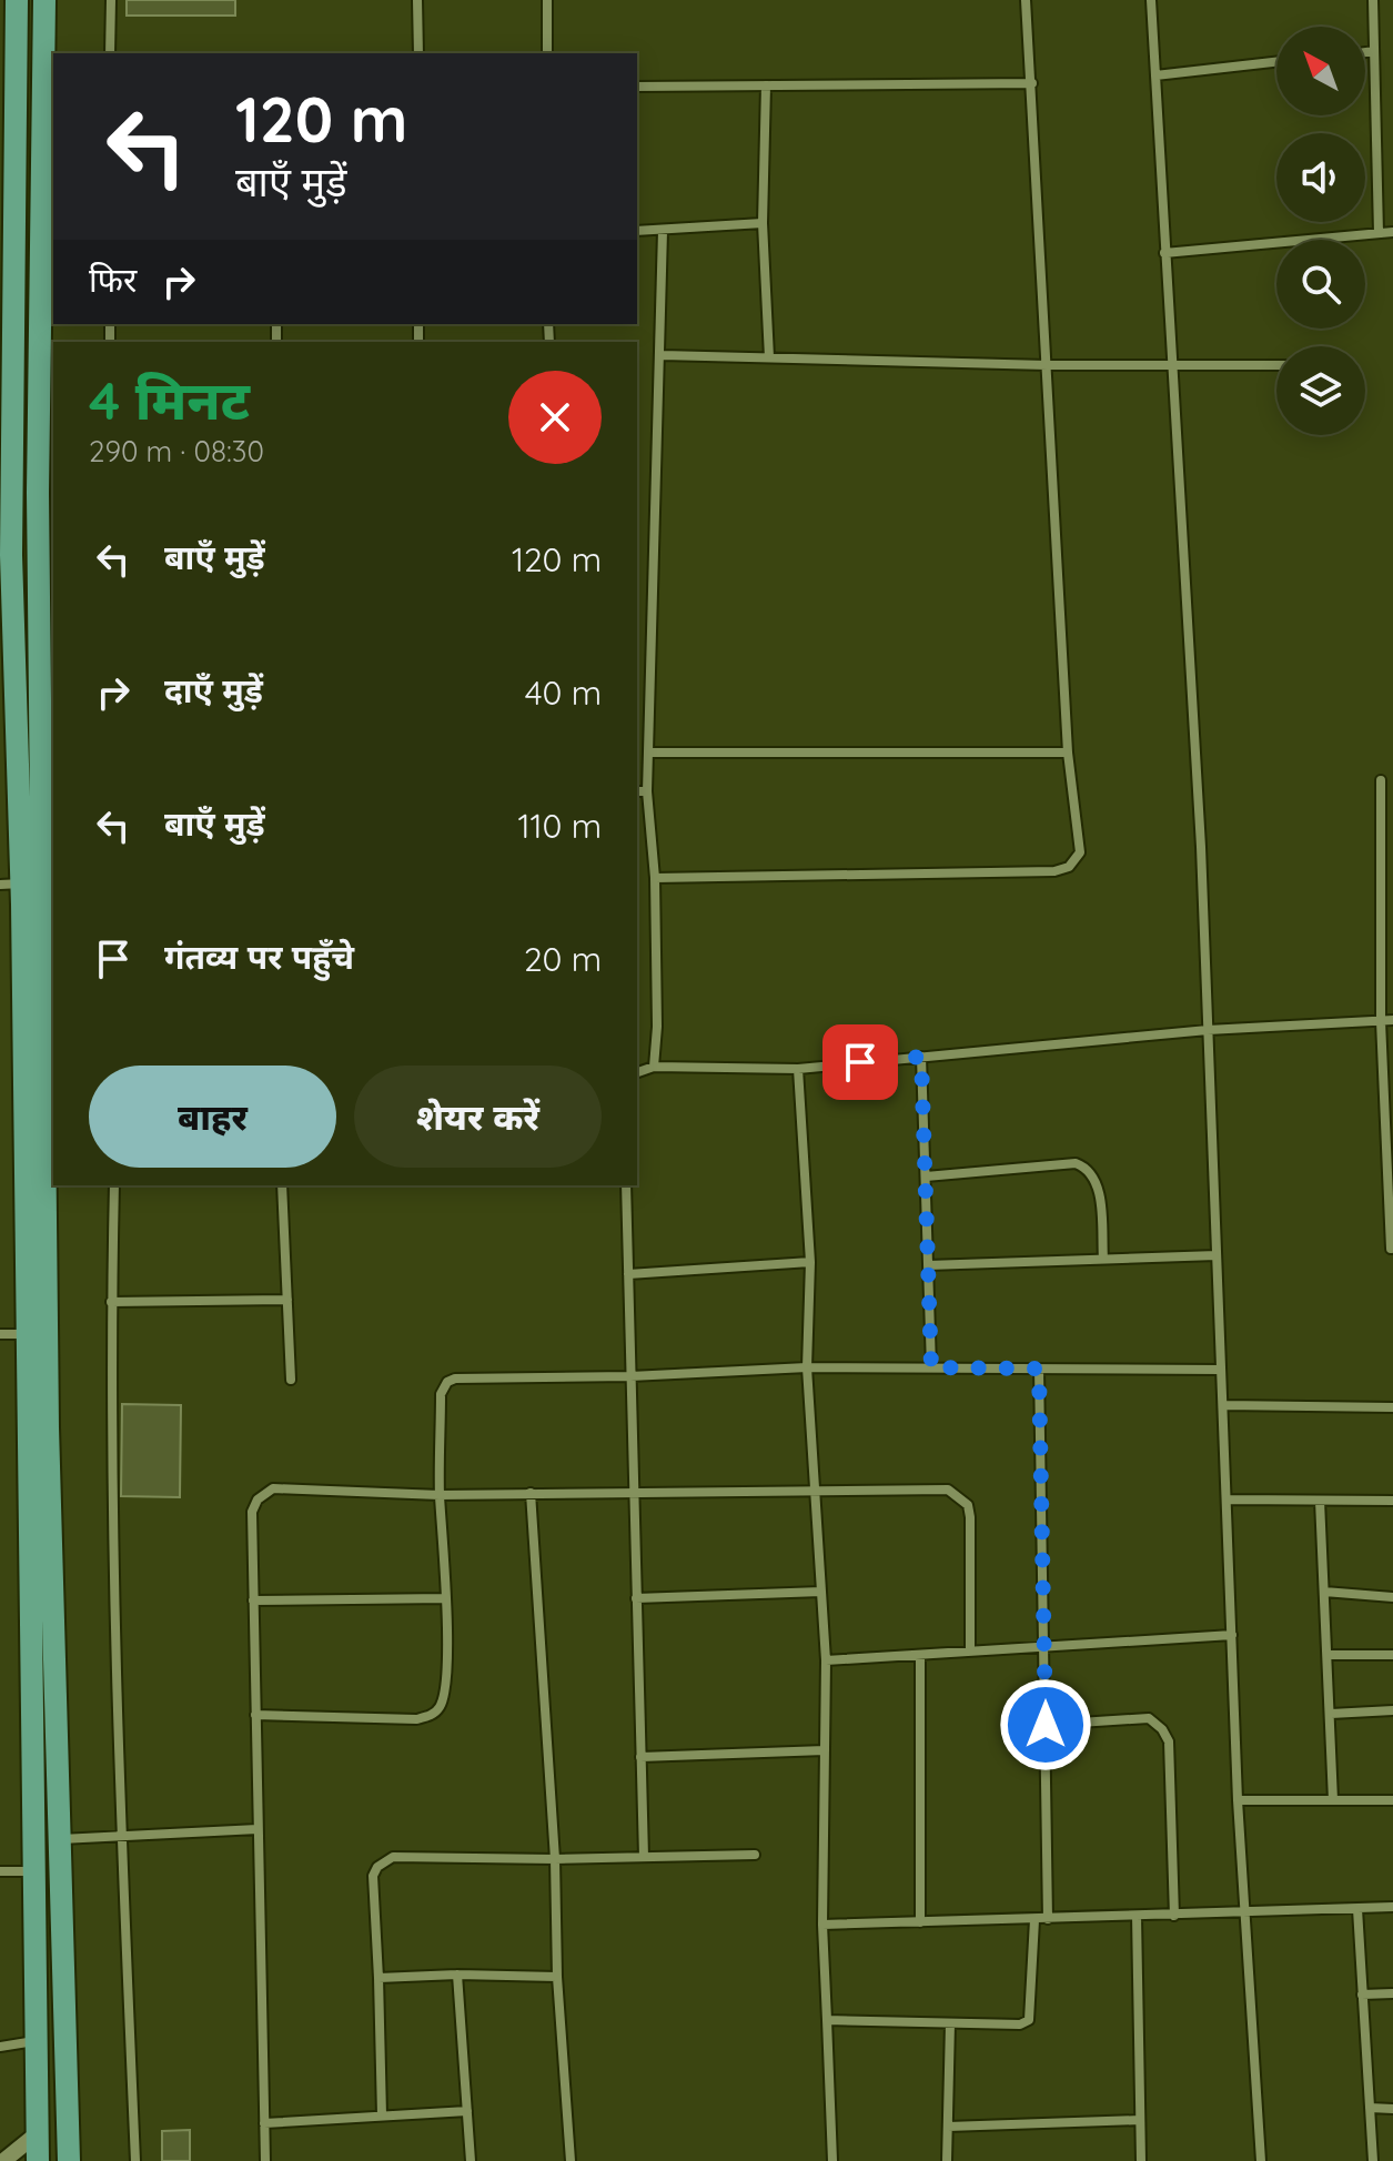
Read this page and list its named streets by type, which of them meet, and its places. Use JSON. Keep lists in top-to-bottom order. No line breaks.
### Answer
{"north":"top left","page":{"turn":["120 m","बाएँ मुड़ें"],"then":"फिर","heading":["4 मिनट","290 m · 08:30"],"list":[{"name":"बाएँ मुड़ें","value":"120 m"},{"name":"दाएँ मुड़ें","value":"40 m"},{"name":"बाएँ मुड़ें","value":"110 m"},{"name":"गंतव्य पर पहुँचे","value":"20 m"}],"buttons":["बाहर","शेयर करें"]}}
